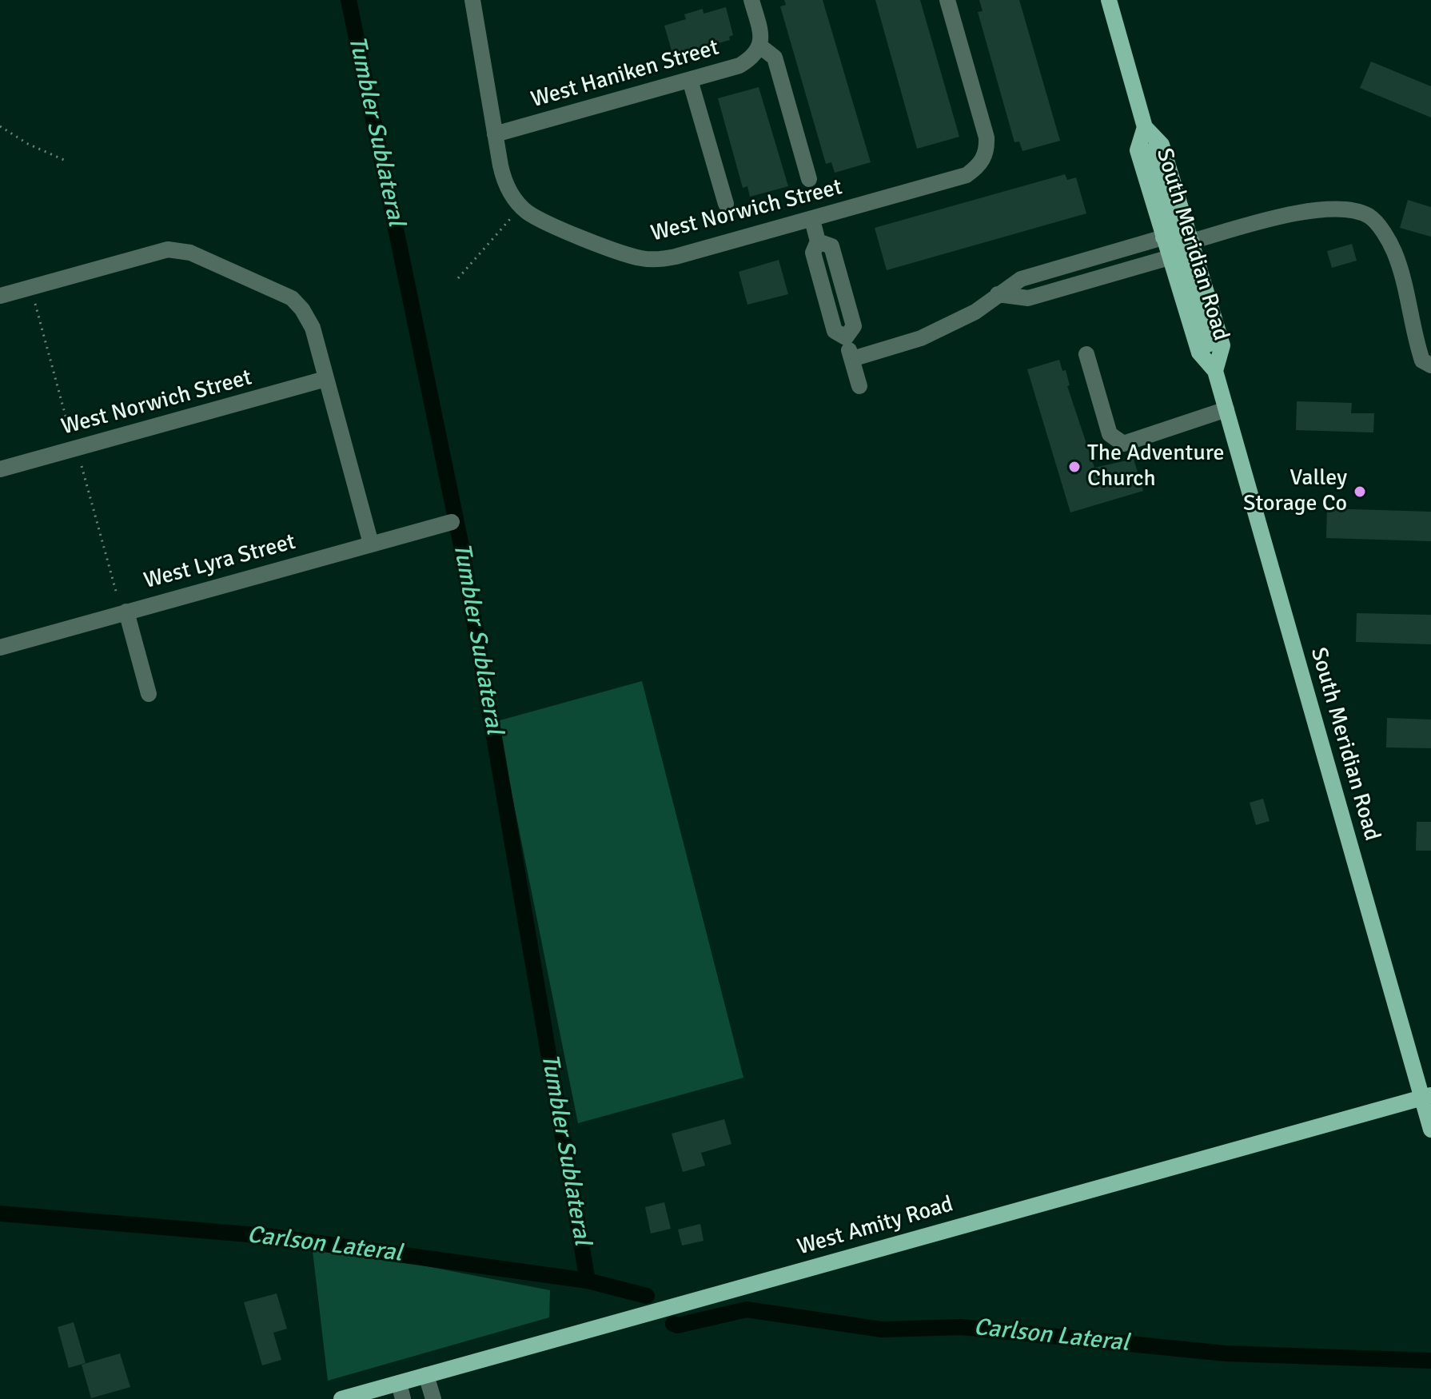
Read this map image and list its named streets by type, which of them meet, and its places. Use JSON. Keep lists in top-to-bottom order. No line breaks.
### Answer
{"streets":{"main road":["South Meridian Road","West Amity Road"],"street":["West Haniken Street","West Norwich Street","West Lyra Street"]},"crossings":[["South Meridian Road","West Amity Road"]],"water":["Tumbler Sublateral","Carlson Lateral"],"places":["The Adventure Church","Valley Storage Co"]}
